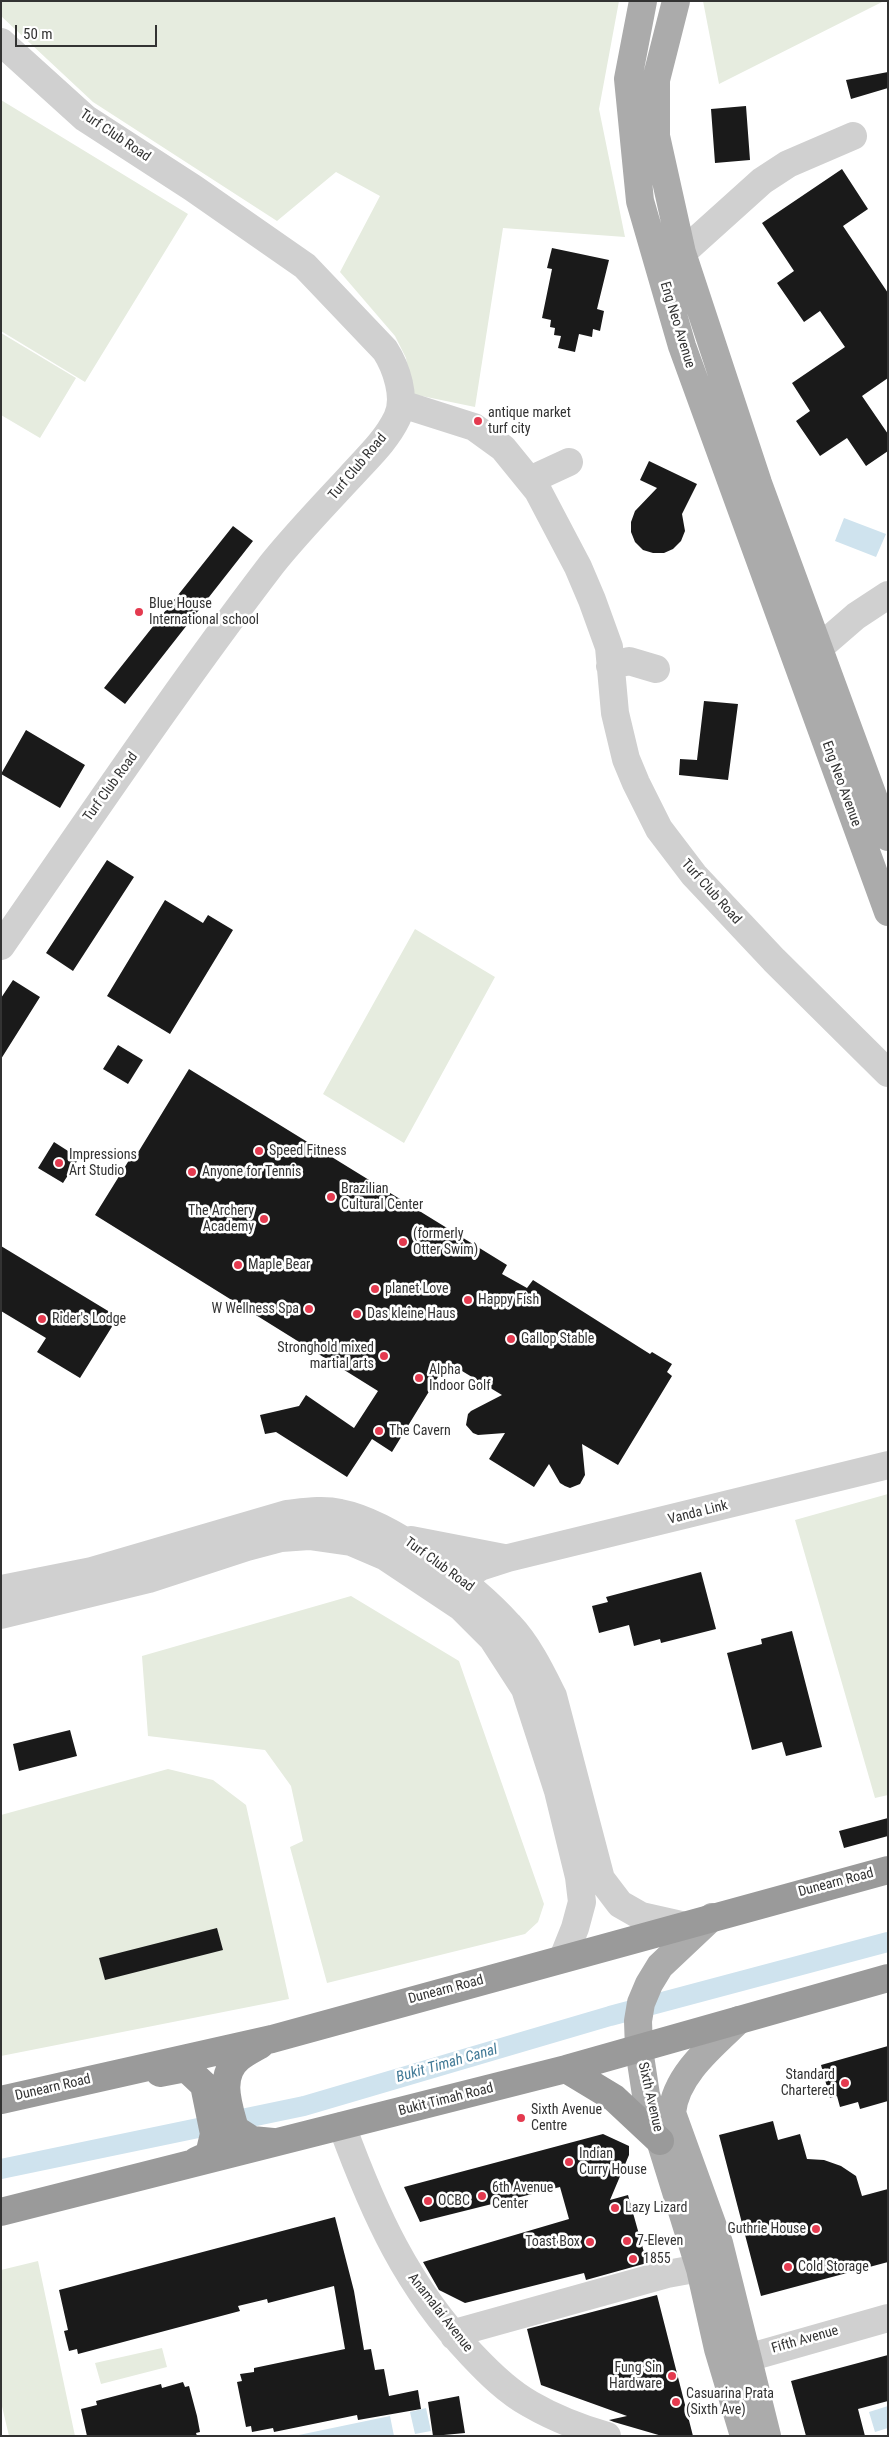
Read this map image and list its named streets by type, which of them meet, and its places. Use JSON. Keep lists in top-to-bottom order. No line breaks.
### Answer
{"streets":{"highway":["Dunearn Road","Bukit Timah Road"],"main road":["Eng Neo Avenue","Sixth Avenue"],"street":["Turf Club Road","Vanda Link","Anamalai Avenue","Fifth Avenue"]},"crossings":[["Turf Club Road","Vanda Link"],["Turf Club Road","Dunearn Road"],["Dunearn Road","Sixth Avenue"],["Sixth Avenue","Bukit Timah Road"],["Sixth Avenue","Fifth Avenue"],["Bukit Timah Road","Anamalai Avenue"]],"water":["Bukit Timah Canal"],"places":["antique market turf city","Blue House International school","Speed Fitness","Impressions Art Studio","Anyone for Tennis","Brazilian Cultural Center","The Archery Academy","(formerly Otter Swim)","Maple Bear","planet Love","Happy Fish","W Wellness Spa","Das kleine Haus","Rider's Lodge","Gallop Stable","Stronghold mixed martial arts","Alpha Indoor Golf","The Cavern","Standard Chartered","Sixth Avenue Centre","Indian Curry House","6th Avenue Center","OCBC","Lazy Lizard","Guthrie House","7-Eleven","Toast Box","1855","Cold Storage","Fung Sin Hardware","Casuarina Prata (Sixth Ave)"],"scale_bar":"50 m"}
